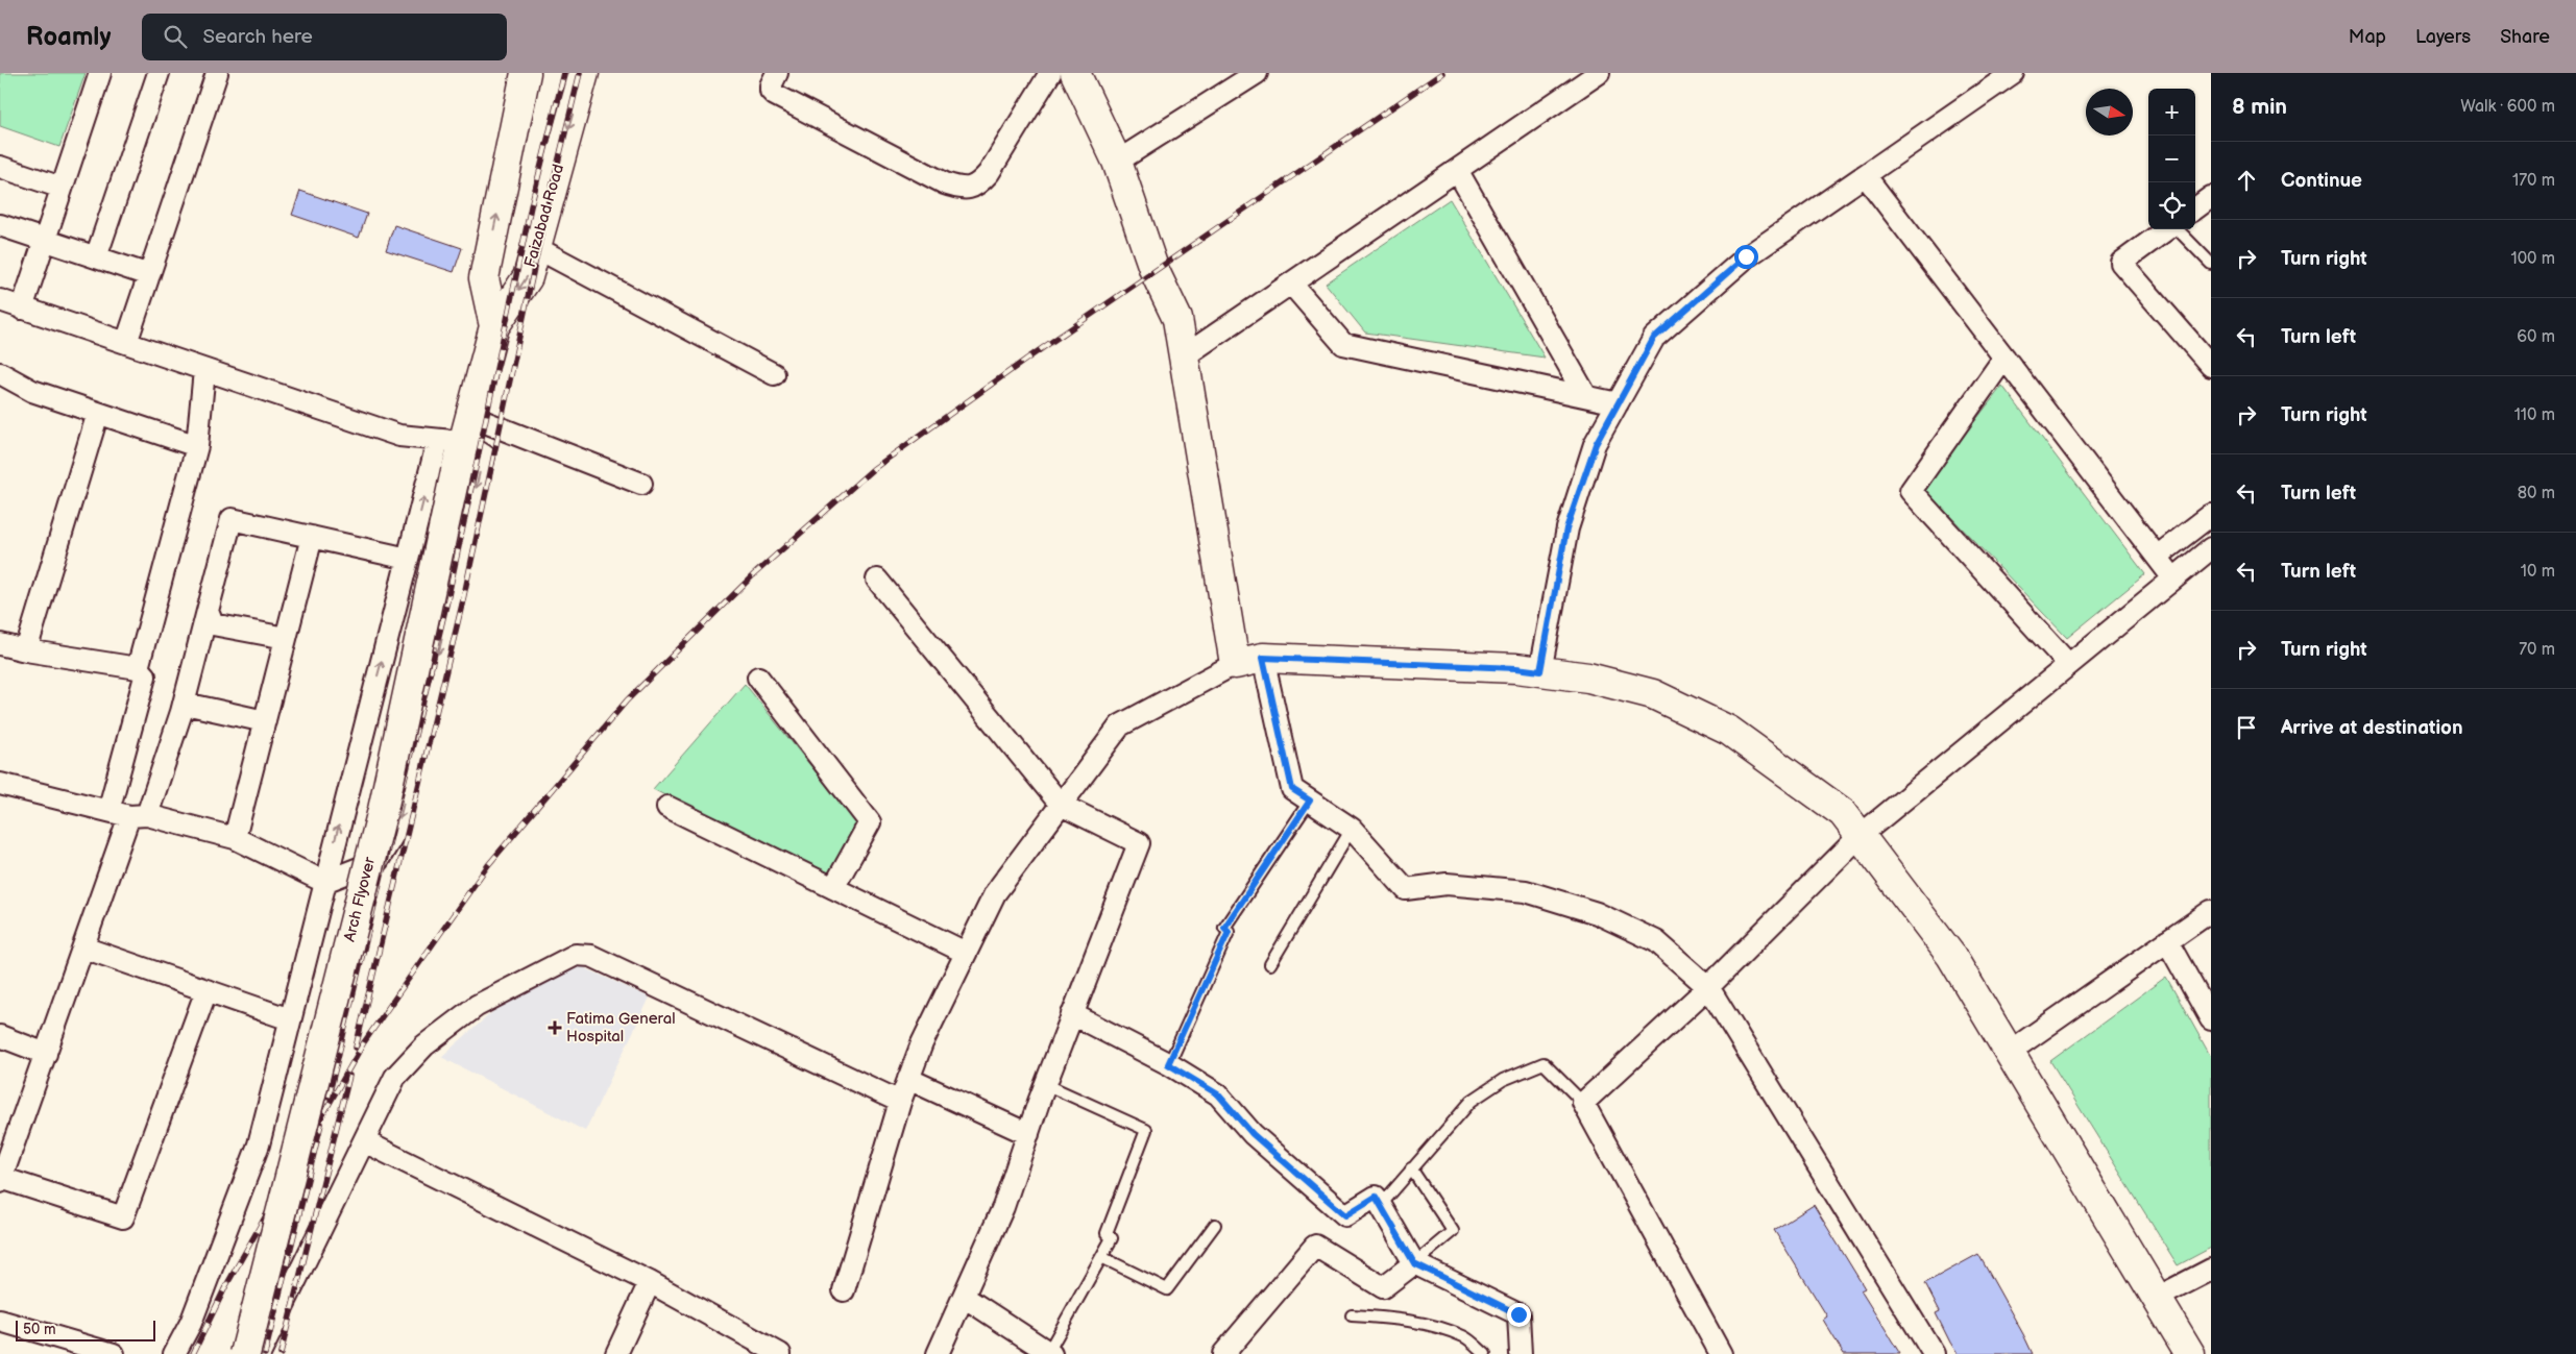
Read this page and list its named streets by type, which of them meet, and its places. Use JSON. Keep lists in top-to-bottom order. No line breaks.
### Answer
{"streets":{"street":["Faizabad Road","Arch Flyover"]},"crossings":[["Faizabad Road","Arch Flyover"]],"places":{"health":["Fatima General Hospital"]},"scale_bar":"50 m","north":"right","page":{"header":"Roamly","search":"Search here","nav":["Map","Layers","Share"],"heading":["8 min","Walk · 600 m"],"map_buttons":["+","−"],"list":[["Continue","170 m"],["Turn right","100 m"],["Turn left","60 m"],["Turn right","110 m"],["Turn left","80 m"],["Turn left","10 m"],["Turn right","70 m"],"Arrive at destination"],"scale":"50 m"}}
